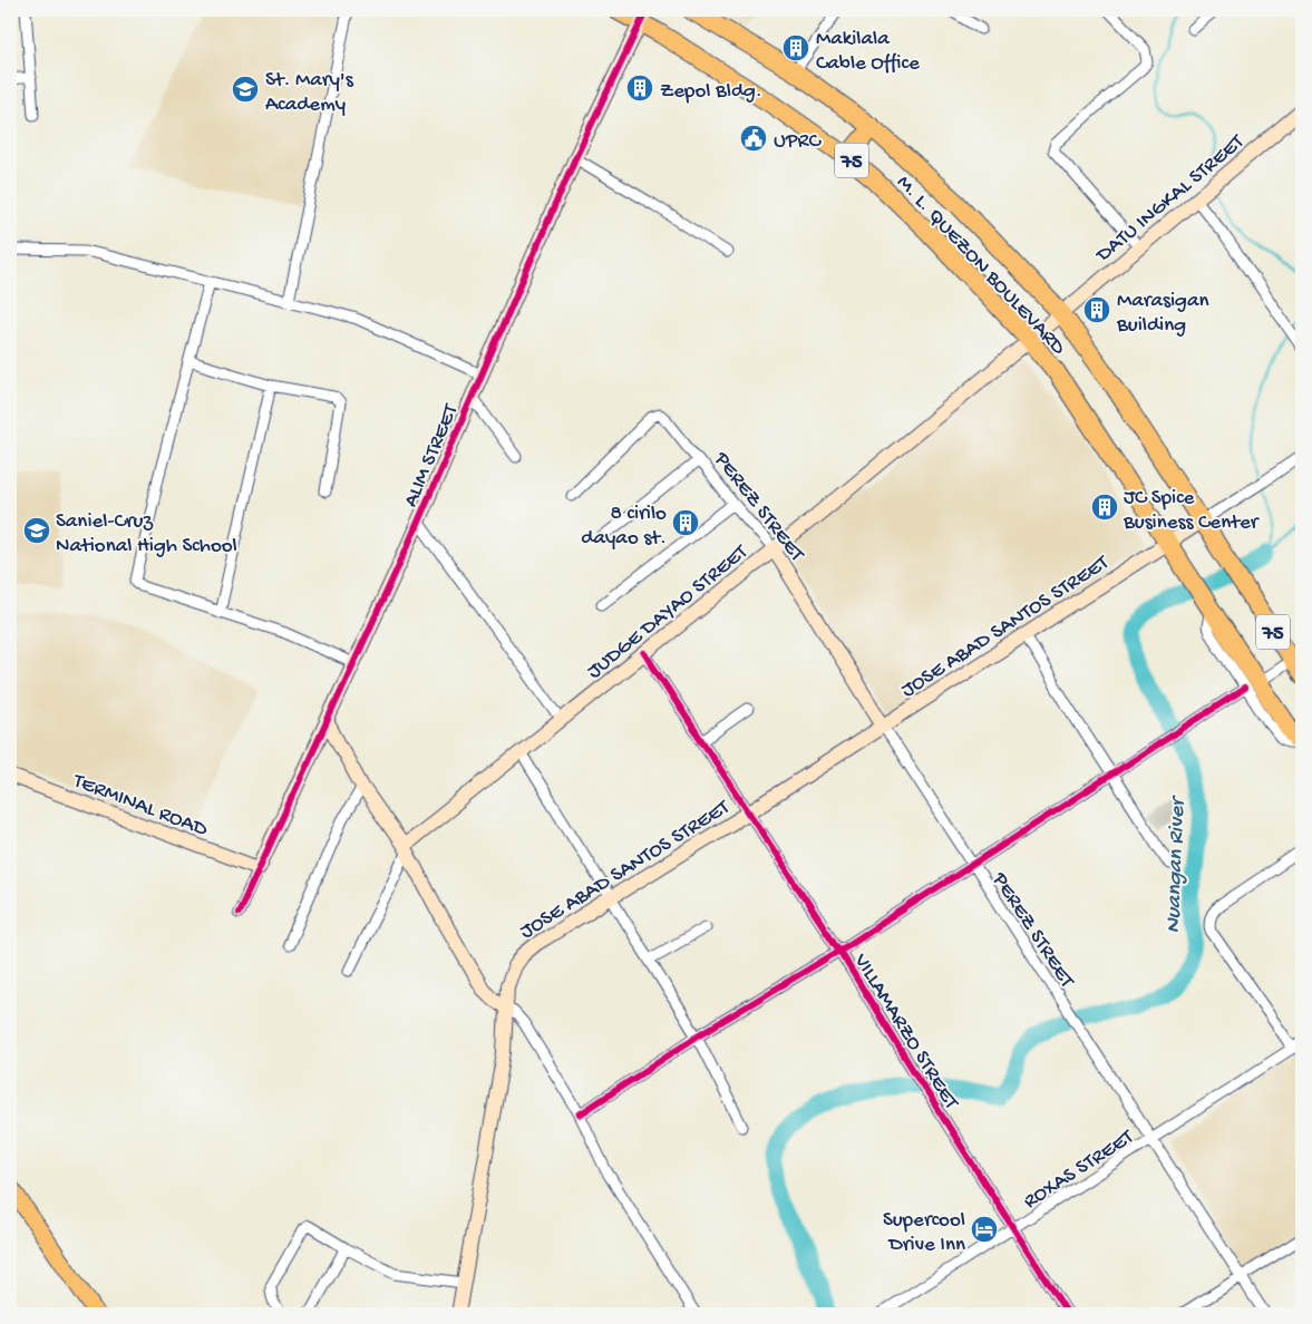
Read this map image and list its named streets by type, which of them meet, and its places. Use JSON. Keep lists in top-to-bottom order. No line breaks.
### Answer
{"streets":{"highway":["75","M. L. QUEZON BOULEVARD"],"street":["DATU INGKAL STREET","ALIM STREET","PEREZ STREET","JUDGE DAYAO STREET","JOSE ABAD SANTOS STREET","TERMINAL ROAD","VILLAMARZO STREET","ROXAS STREET"]},"crossings":[["DATU INGKAL STREET","M. L. QUEZON BOULEVARD"],["DATU INGKAL STREET","JUDGE DAYAO STREET"],["M. L. QUEZON BOULEVARD","ALIM STREET"],["M. L. QUEZON BOULEVARD","JUDGE DAYAO STREET"],["M. L. QUEZON BOULEVARD","JOSE ABAD SANTOS STREET"],["ALIM STREET","TERMINAL ROAD"],["PEREZ STREET","JUDGE DAYAO STREET"],["PEREZ STREET","JOSE ABAD SANTOS STREET"],["PEREZ STREET","ROXAS STREET"],["JUDGE DAYAO STREET","VILLAMARZO STREET"],["JOSE ABAD SANTOS STREET","VILLAMARZO STREET"],["VILLAMARZO STREET","ROXAS STREET"]],"water":["Nuangan River"],"places":{"building":["Makilala Cable Office","Zepol Bldg.","Marasigan Building","JC Spice Business Center","8 cirilo dayao st."],"school or university":["St. Mary's Academy","Saniel-Cruz National High School"],"public building":["UPRC"],"hotel":["Supercool Drive Inn"]}}
